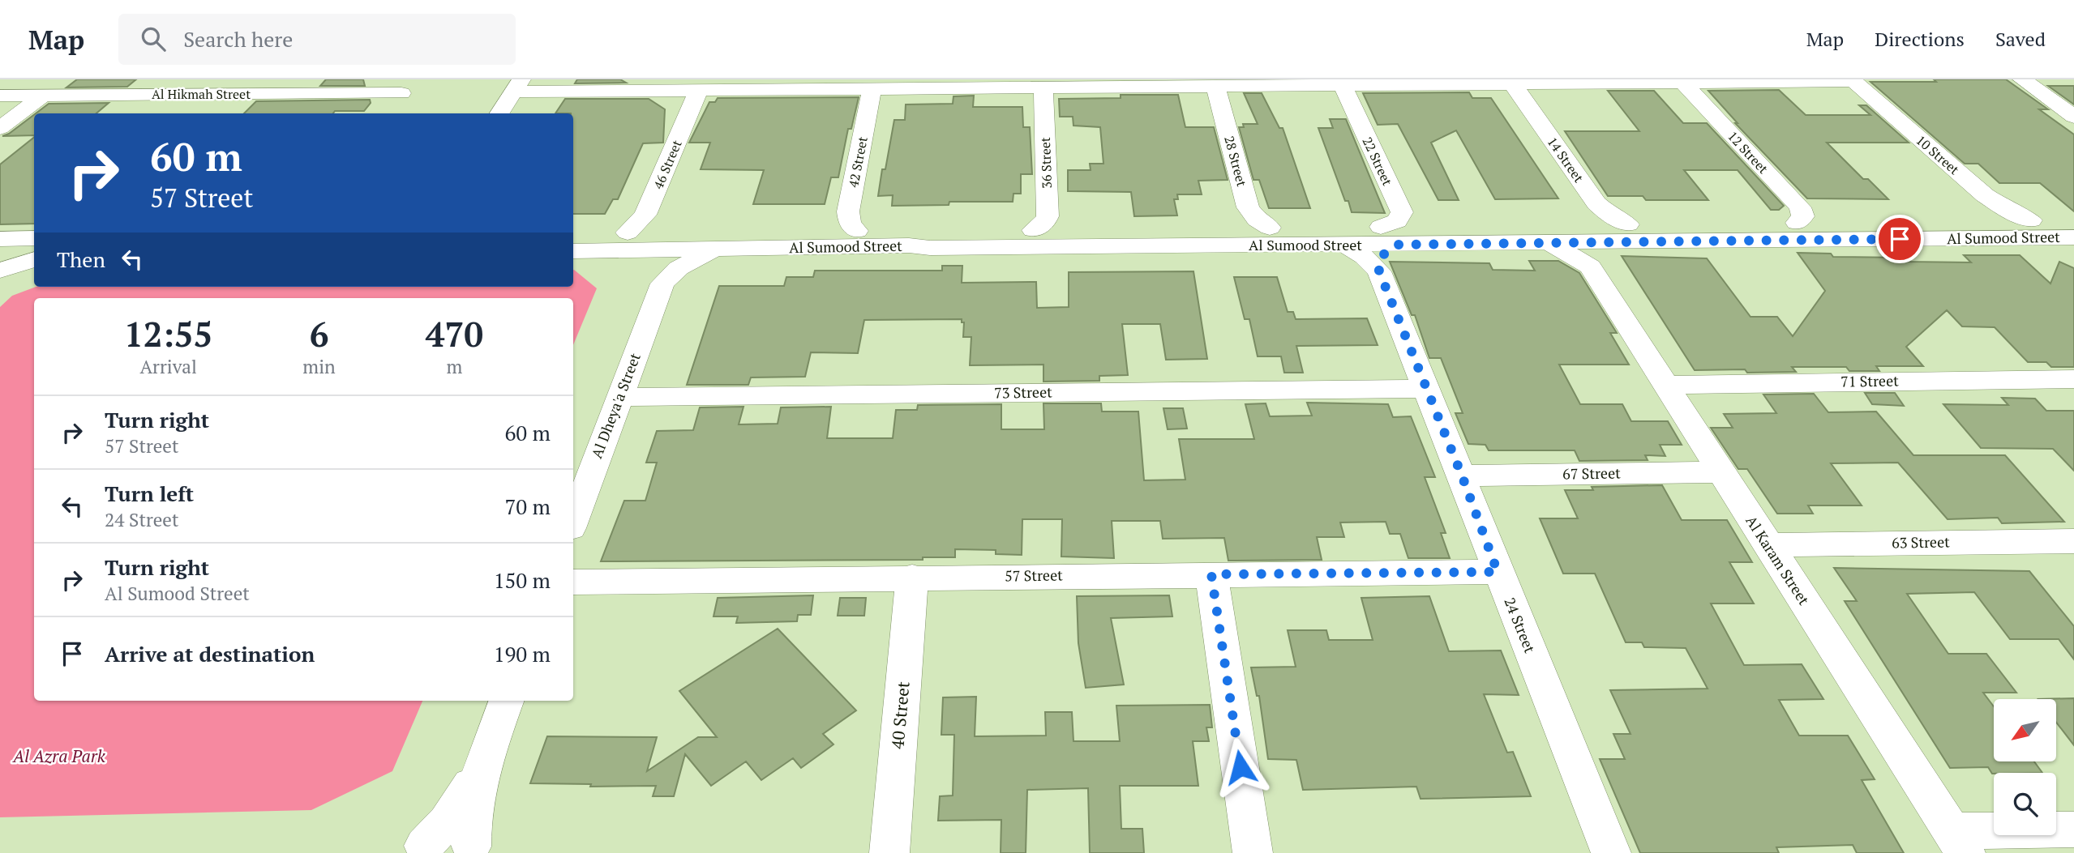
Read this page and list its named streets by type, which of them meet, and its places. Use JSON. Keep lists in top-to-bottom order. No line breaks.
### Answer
{"streets":{"street":["Al Hikmah Street","12 Street","10 Street","14 Street","28 Street","22 Street","42 Street","36 Street","46 Street","Al Sumood Street","71 Street","73 Street","Al Dheya'a Street","67 Street","63 Street","Al Karam Street","57 Street","24 Street","40 Street"]},"crossings":[["12 Street","Al Sumood Street"],["10 Street","Al Sumood Street"],["14 Street","Al Sumood Street"],["28 Street","Al Sumood Street"],["22 Street","Al Sumood Street"],["42 Street","Al Sumood Street"],["36 Street","Al Sumood Street"],["46 Street","Al Sumood Street"],["Al Sumood Street","Al Dheya'a Street"],["Al Sumood Street","Al Karam Street"],["Al Sumood Street","24 Street"],["71 Street","Al Karam Street"],["73 Street","Al Dheya'a Street"],["73 Street","24 Street"],["67 Street","Al Karam Street"],["67 Street","24 Street"],["63 Street","Al Karam Street"],["57 Street","24 Street"],["57 Street","40 Street"]],"parks":["Al Azra Park"],"north":"bottom left","page":{"header":"Map","search":"Search here","nav":["Map","Directions","Saved"],"turn":["60 m","57 Street"],"then":"Then","eta":["12:55","Arrival","6","min","470","m"],"list":[{"name":"Turn right","note":"57 Street","value":"60 m"},{"name":"Turn left","note":"24 Street","value":"70 m"},{"name":"Turn right","note":"Al Sumood Street","value":"150 m"},{"name":"Arrive at destination","value":"190 m"}]}}
